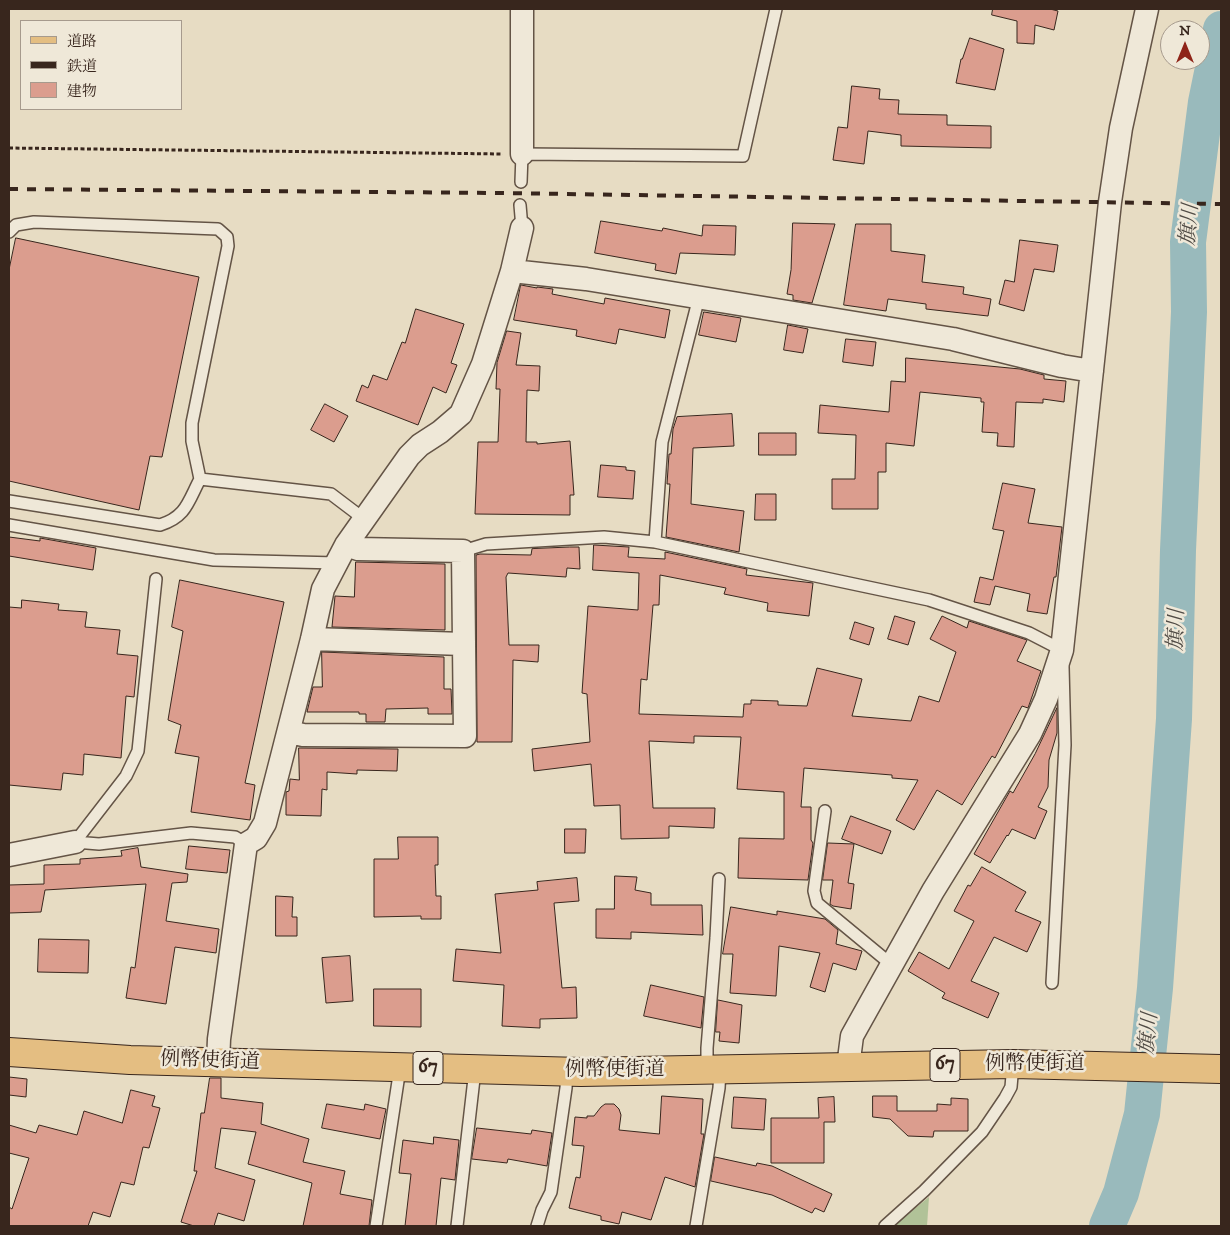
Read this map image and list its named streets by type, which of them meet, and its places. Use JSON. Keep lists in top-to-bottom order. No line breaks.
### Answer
{"streets":{"main road":["例幣使街道","67"]},"water":["旗川"],"legend":["道路","鉄道","建物"],"north":"top"}
